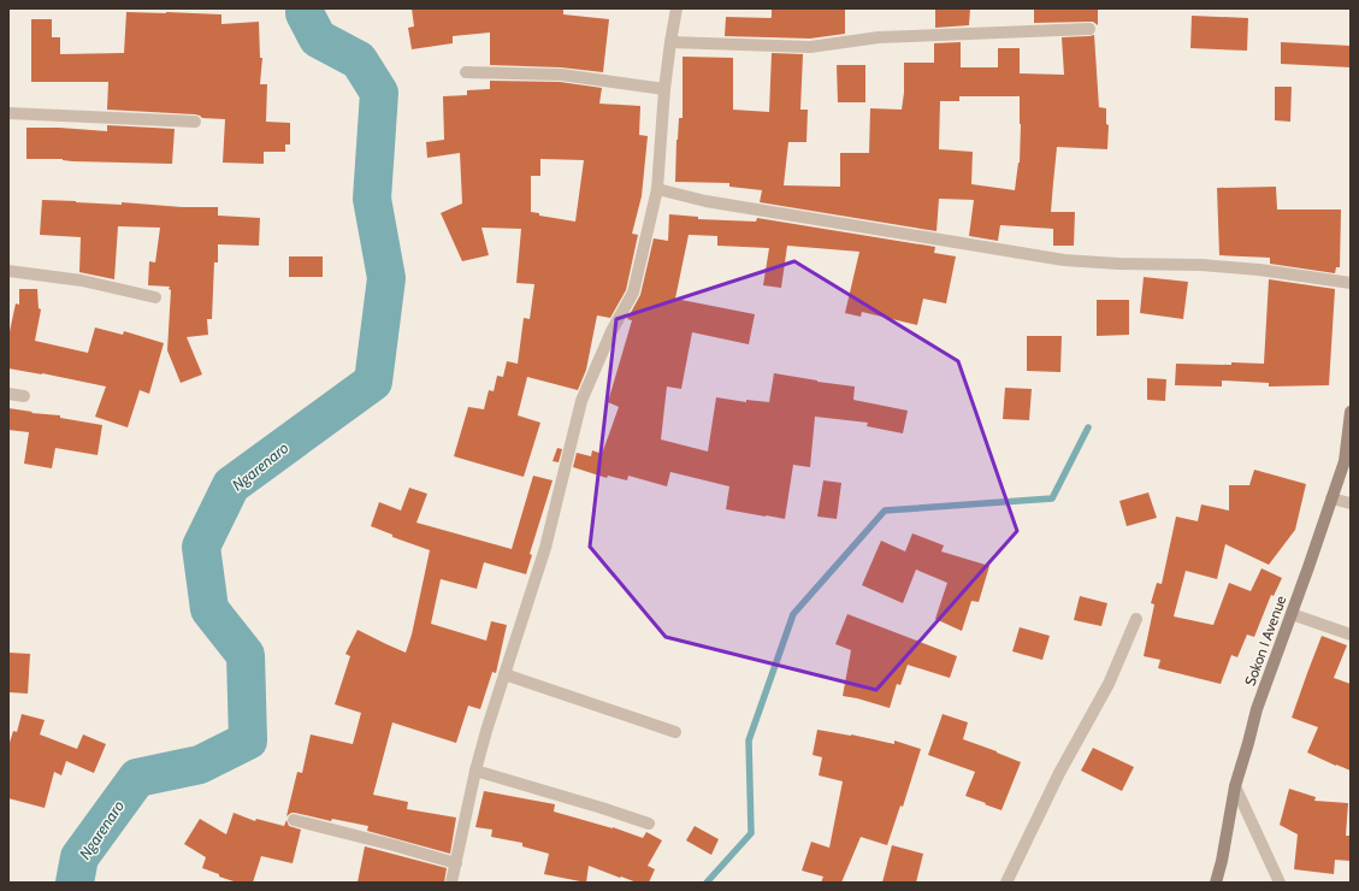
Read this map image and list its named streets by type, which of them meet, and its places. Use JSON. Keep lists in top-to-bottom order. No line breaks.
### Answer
{"streets":{"street":["Sokon I Avenue"]},"water":["Ngarenaro"]}
